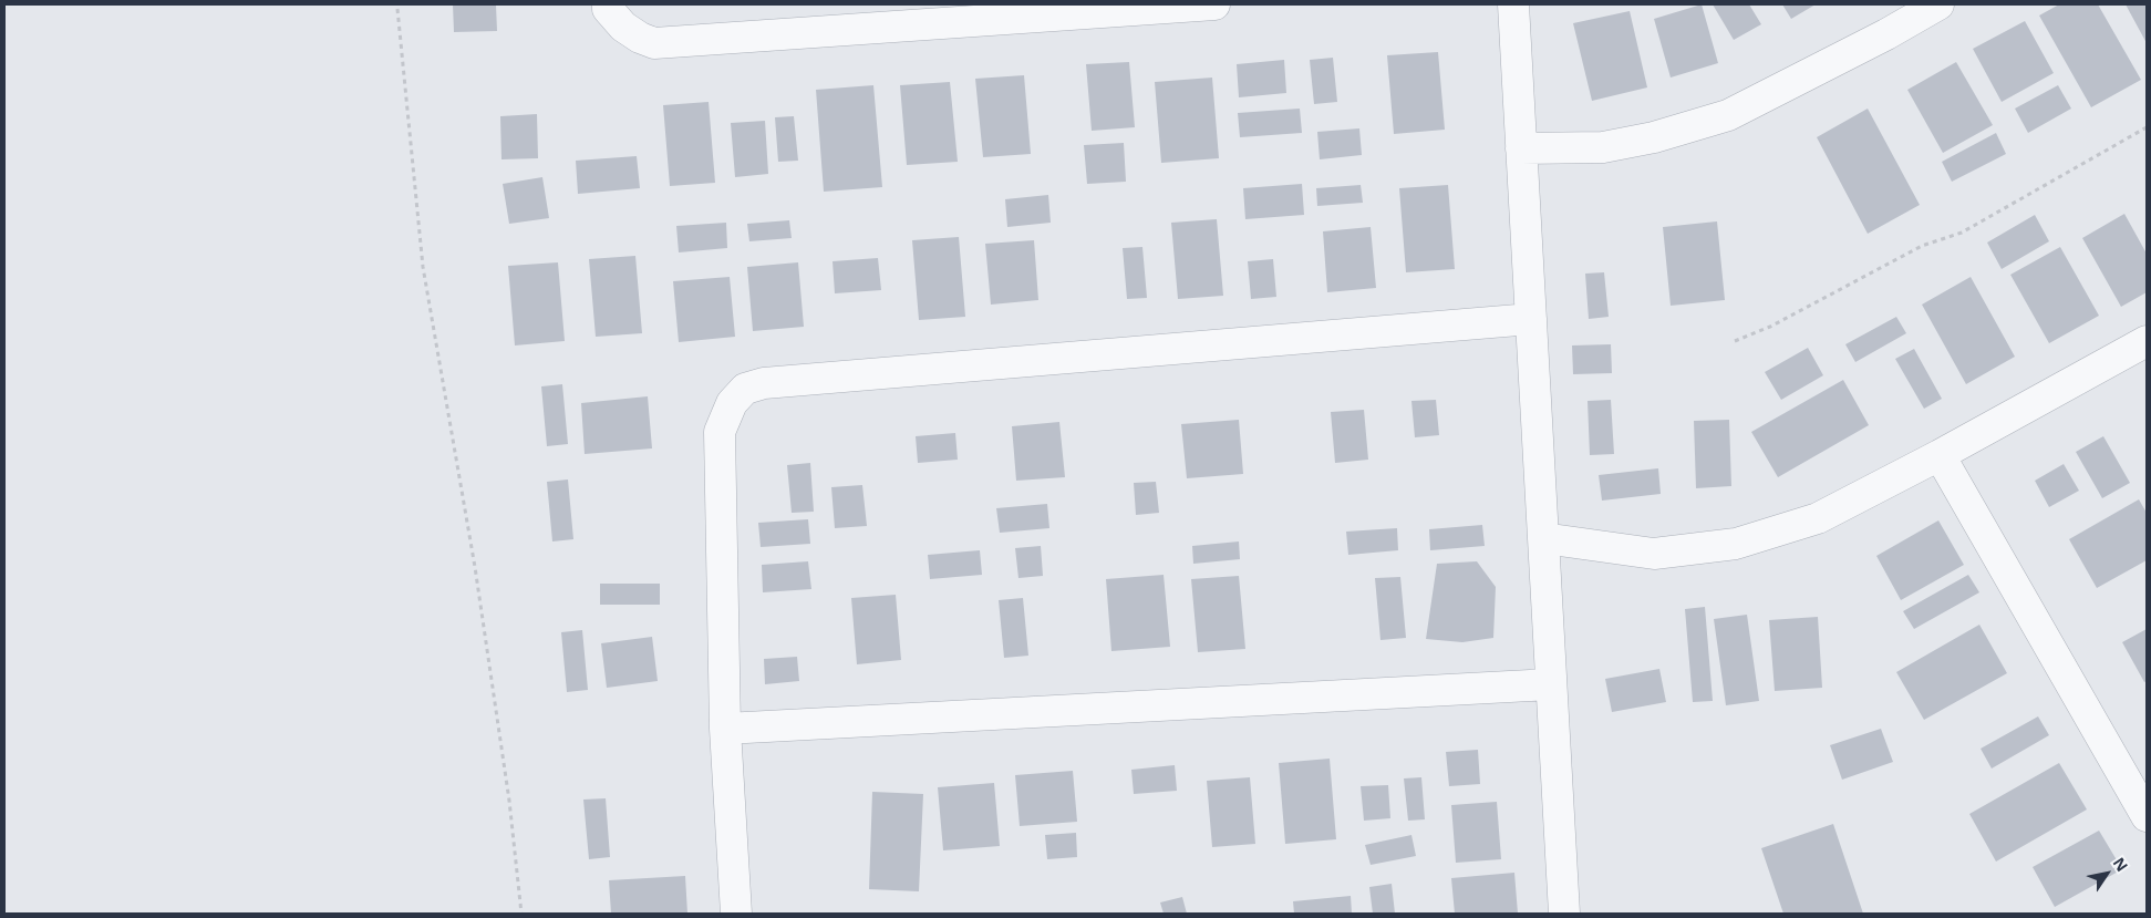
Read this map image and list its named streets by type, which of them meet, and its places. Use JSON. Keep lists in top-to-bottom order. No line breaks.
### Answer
{"north":"top right"}
